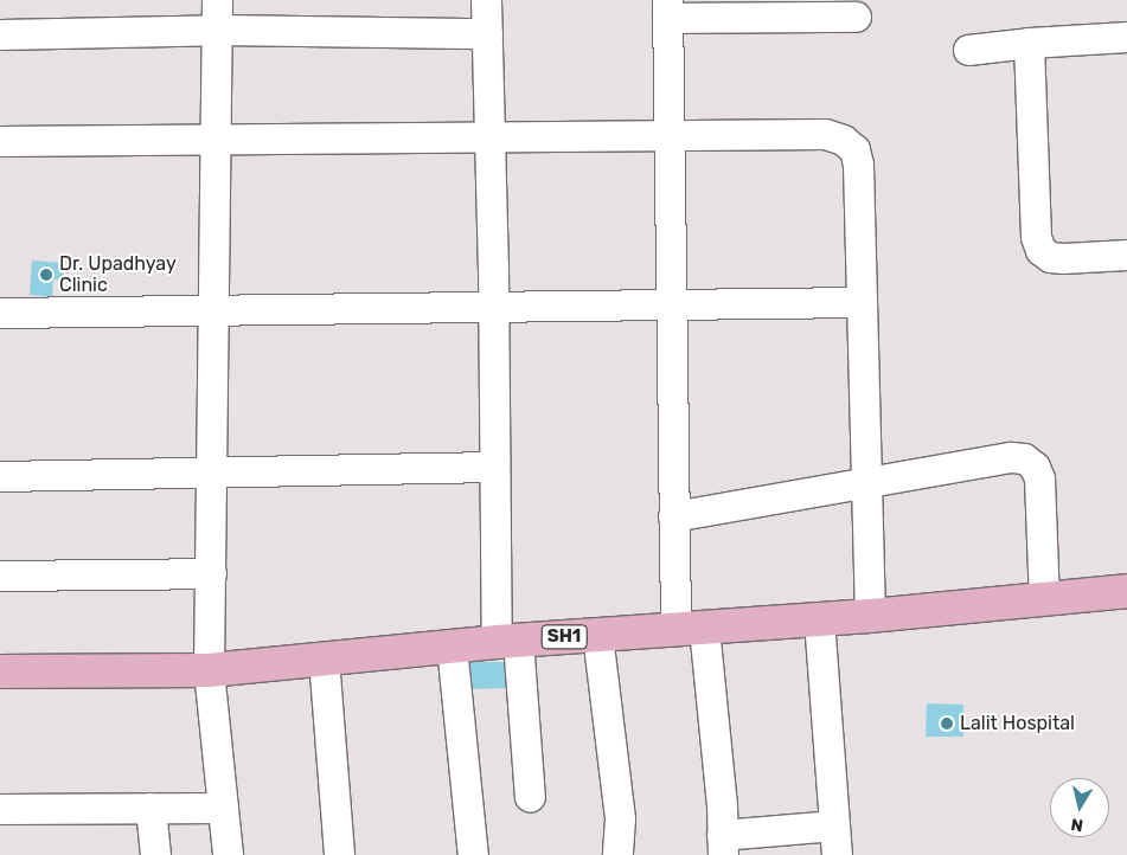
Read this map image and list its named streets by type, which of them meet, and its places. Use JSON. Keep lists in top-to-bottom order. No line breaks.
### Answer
{"streets":{"main road":["SH1"]},"places":["Dr. Upadhyay Clinic","Lalit Hospital"],"north":"bottom"}
